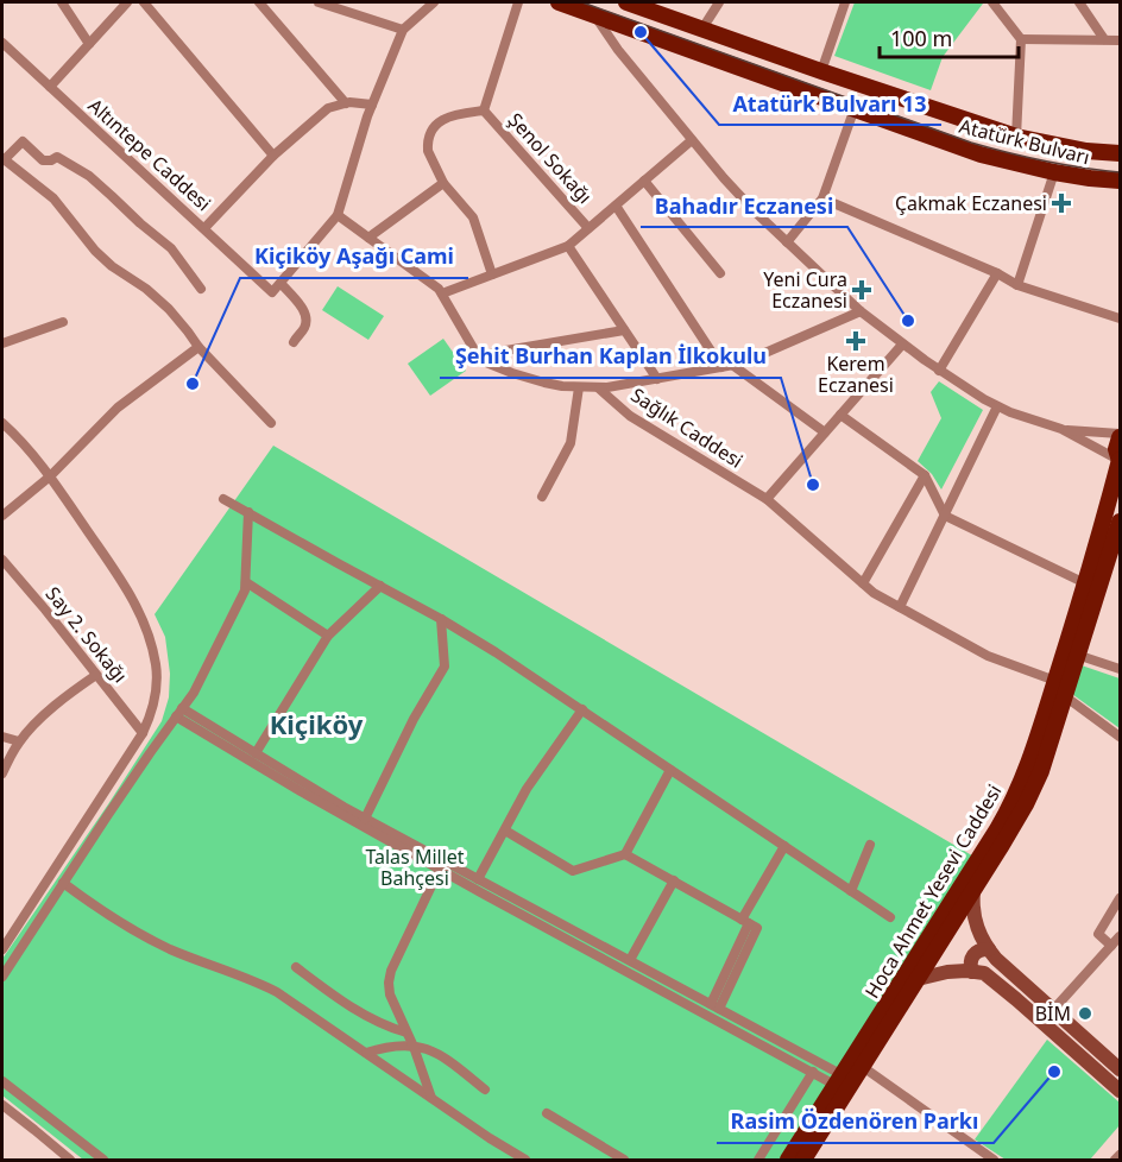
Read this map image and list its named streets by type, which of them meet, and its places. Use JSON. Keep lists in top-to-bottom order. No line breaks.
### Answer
{"streets":{"main road":["Atatürk Bulvarı","Hoca Ahmet Yesevi Caddesi"],"street":["Altıntepe Caddesi","Şenol Sokağı","Sağlık Caddesi","Say 2. Sokağı"]},"crossings":[["Sağlık Caddesi","Hoca Ahmet Yesevi Caddesi"]],"districts":["Kiçiköy"],"parks":["Talas Millet Bahçesi"],"places":{"other":["Atatürk Bulvarı 13","Bahadır Eczanesi","Kiçiköy Aşağı Cami","Şehit Burhan Kaplan İlkokulu","BİM","Rasim Özdenören Parkı"],"health":["Çakmak Eczanesi","Yeni Cura Eczanesi","Kerem Eczanesi"]},"scale_bar":"100 m"}
